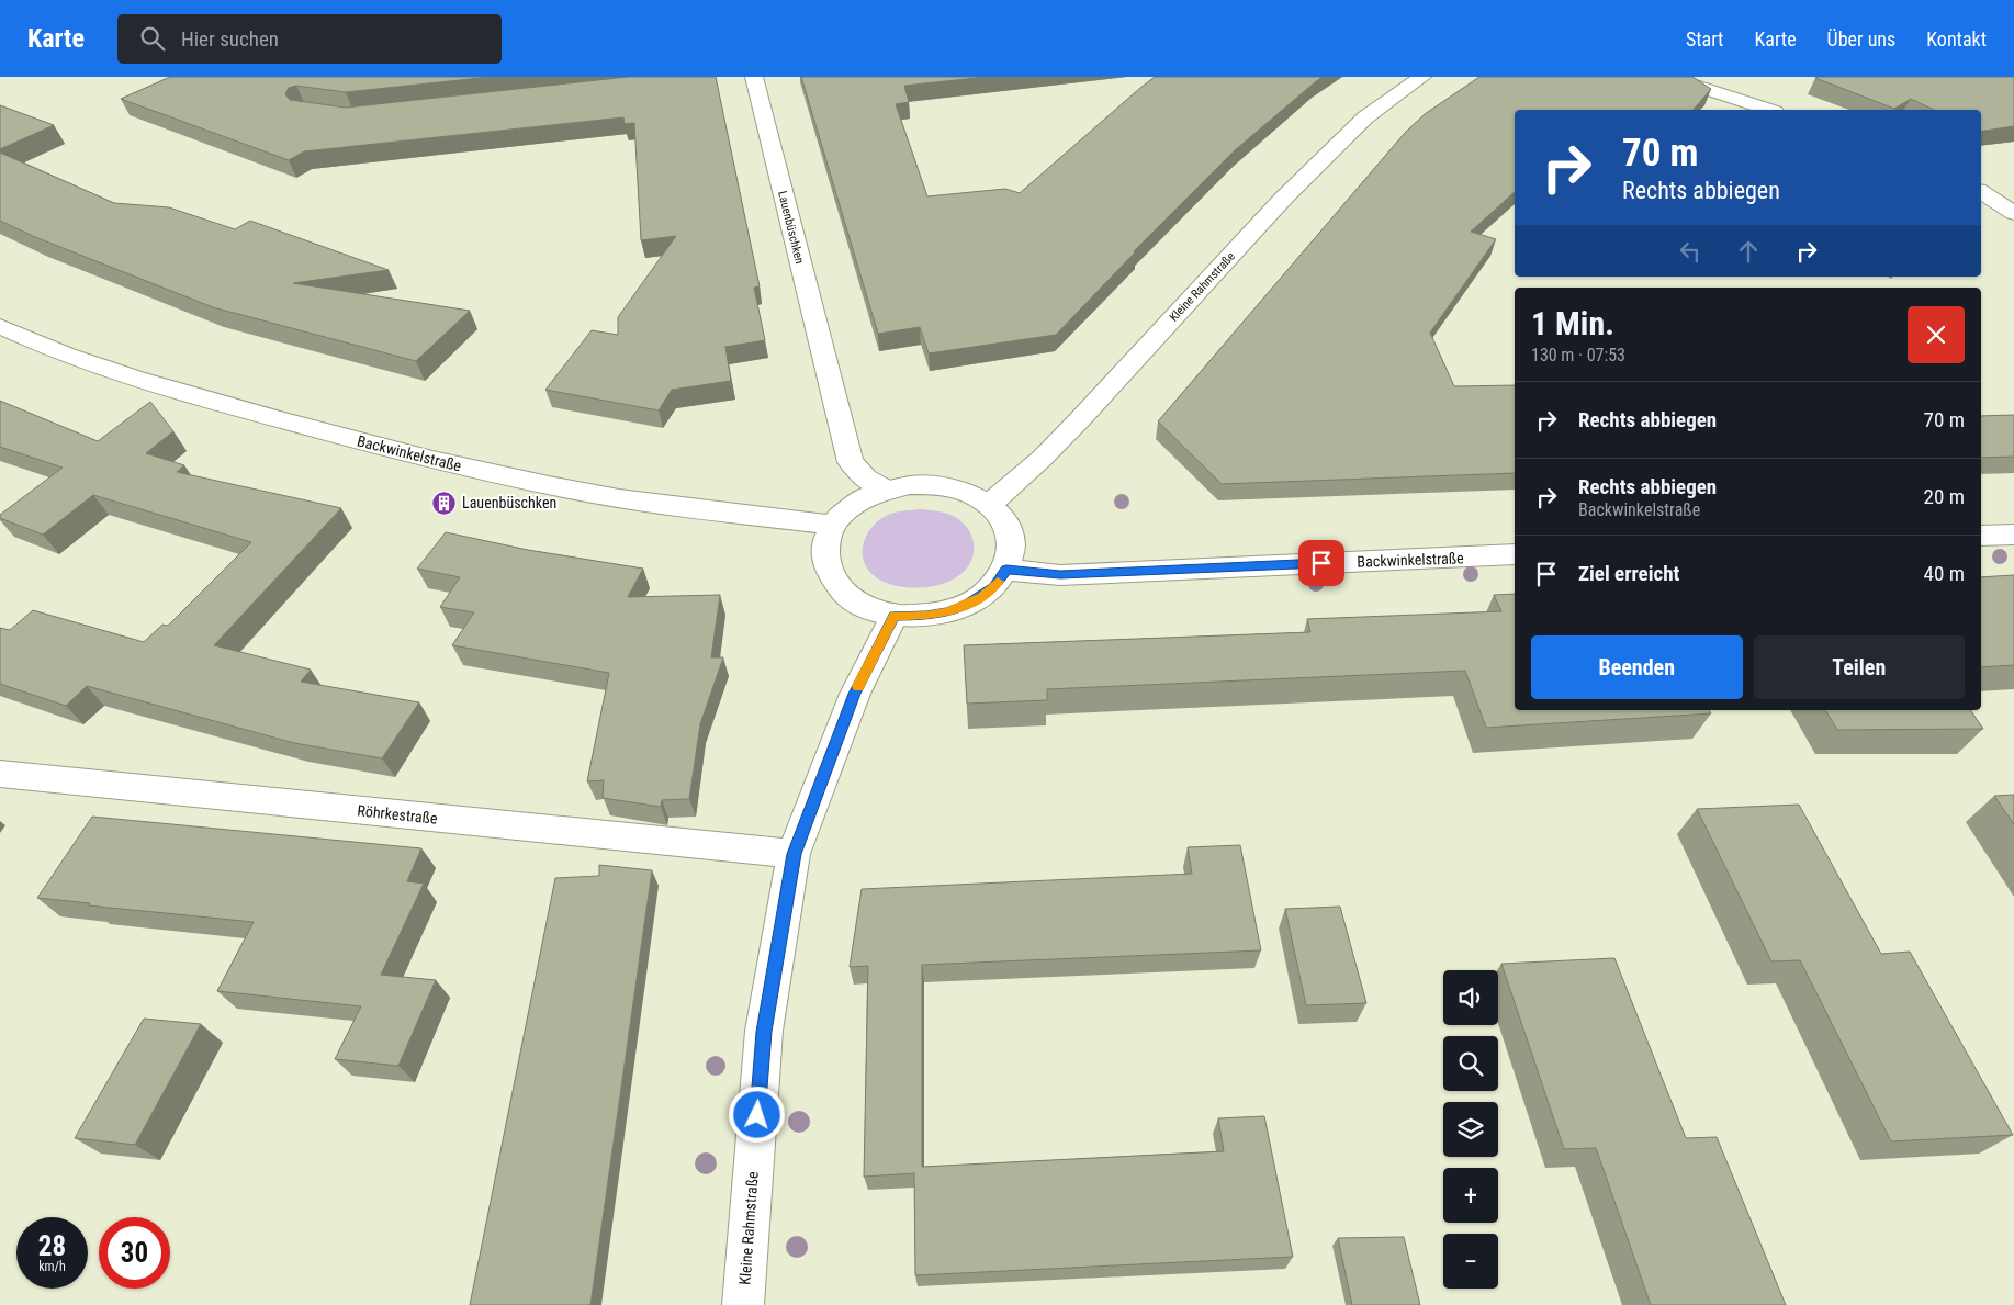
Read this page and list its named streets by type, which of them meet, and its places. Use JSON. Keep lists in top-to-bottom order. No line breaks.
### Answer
{"streets":{"street":["Lauenbüschken","Kleine Rahmstraße","Backwinkelstraße","Röhrkestraße"]},"crossings":[["Lauenbüschken","Kleine Rahmstraße"],["Lauenbüschken","Backwinkelstraße"],["Kleine Rahmstraße","Backwinkelstraße"],["Kleine Rahmstraße","Röhrkestraße"]],"places":{"building":["Lauenbüschken"]},"page":{"header":"Karte","search":"Hier suchen","nav":["Start","Karte","Über uns","Kontakt"],"turn":["70 m","Rechts abbiegen"],"heading":["1 Min.","130 m · 07:53"],"list":[{"name":"Rechts abbiegen","value":"70 m"},{"name":"Rechts abbiegen","note":"Backwinkelstraße","value":"20 m"},{"name":"Ziel erreicht","value":"40 m"}],"buttons":["Beenden","Teilen"],"map_buttons":["+","−"],"speed":"28 km/h","limit":"30"}}
